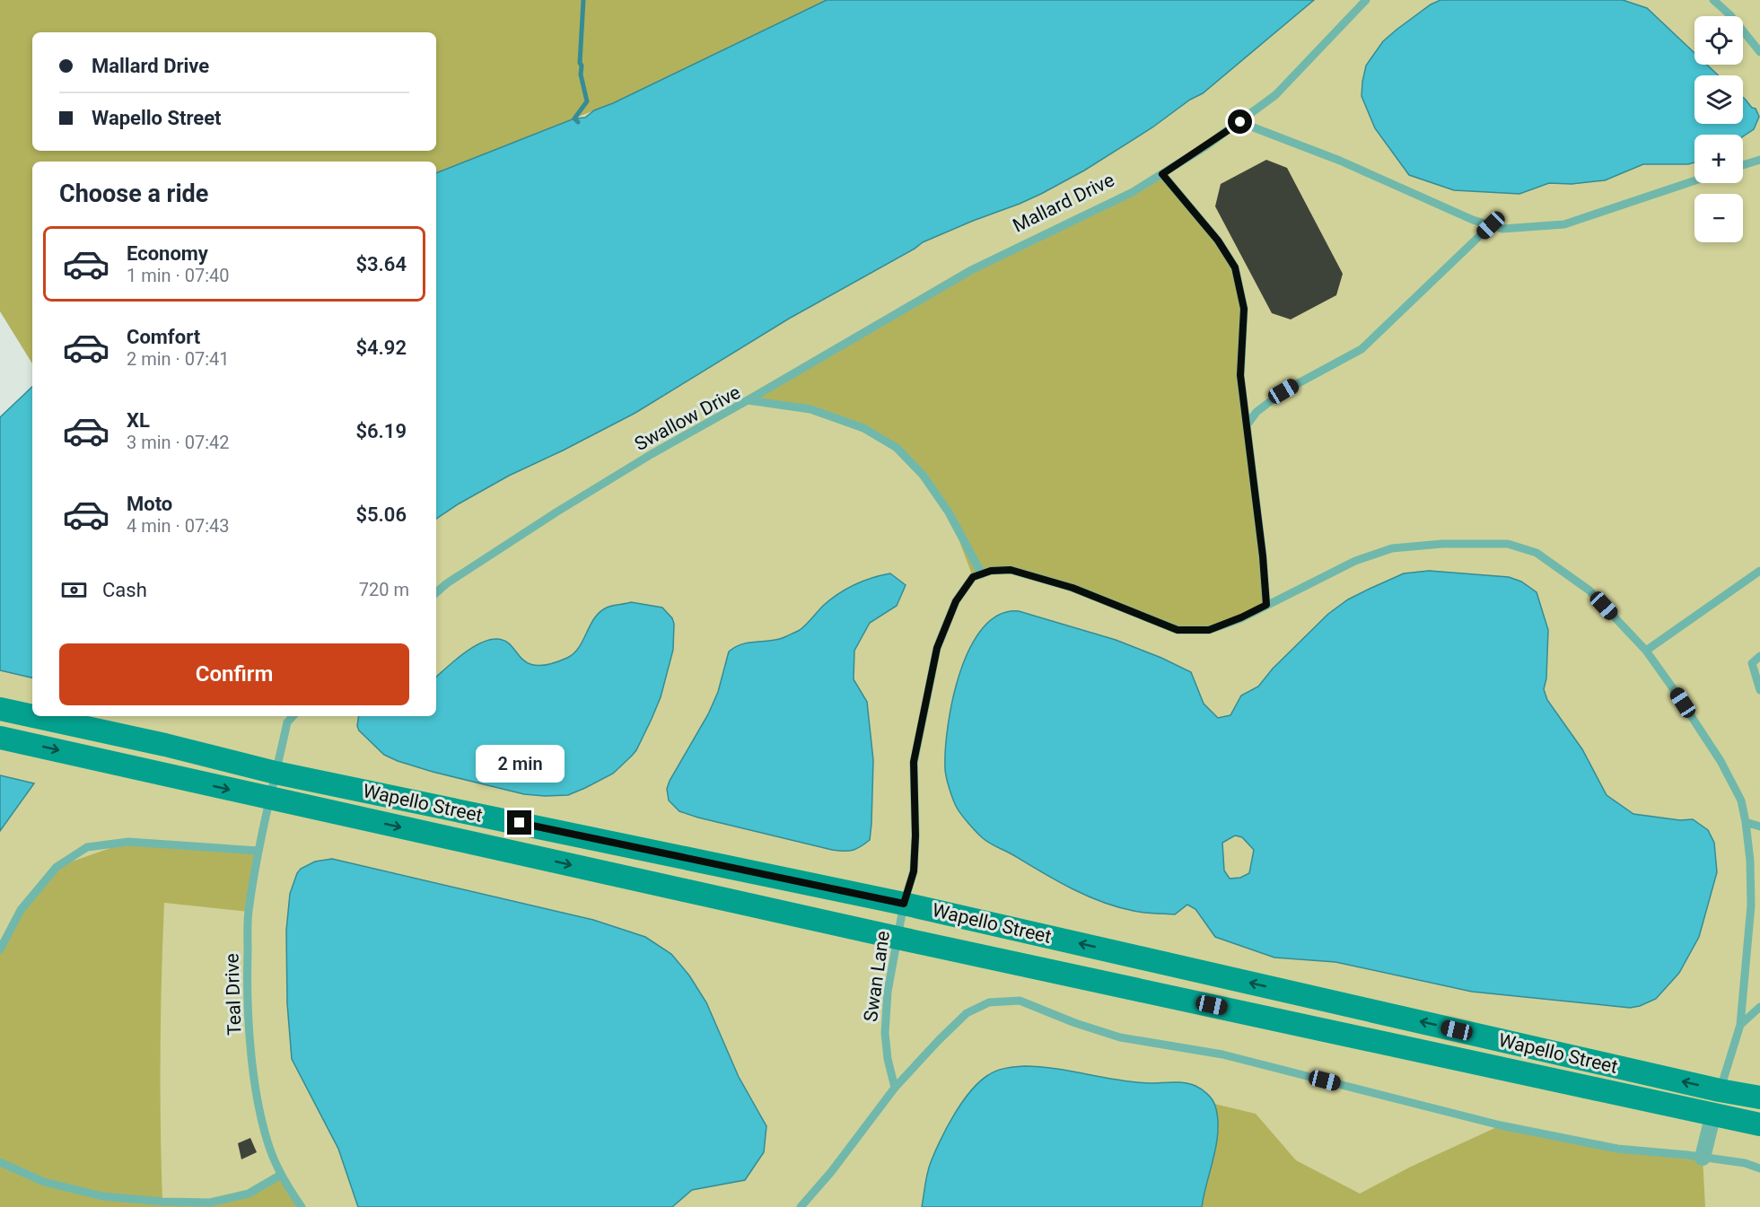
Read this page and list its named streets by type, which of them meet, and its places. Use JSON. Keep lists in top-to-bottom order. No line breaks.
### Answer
{"streets":{"main road":["Wapello Street"],"lane":["Mallard Drive","Swallow Drive","Swan Lane","Teal Drive"]},"crossings":[["Mallard Drive","Swallow Drive"],["Swallow Drive","Swan Lane"],["Wapello Street","Swan Lane"],["Wapello Street","Teal Drive"]],"page":{"map_buttons":["+","−"],"banner":["Mallard Drive","Wapello Street"],"heading":"Choose a ride","list":[{"name":"Economy","note":"1 min · 07:40","value":"$3.64"},{"name":"Comfort","note":"2 min · 07:41","value":"$4.92"},{"name":"XL","note":"3 min · 07:42","value":"$6.19"},{"name":"Moto","note":"4 min · 07:43","value":"$5.06"}],"pay":["Cash","720 m"],"buttons":"Confirm","bubble":"2 min"}}
